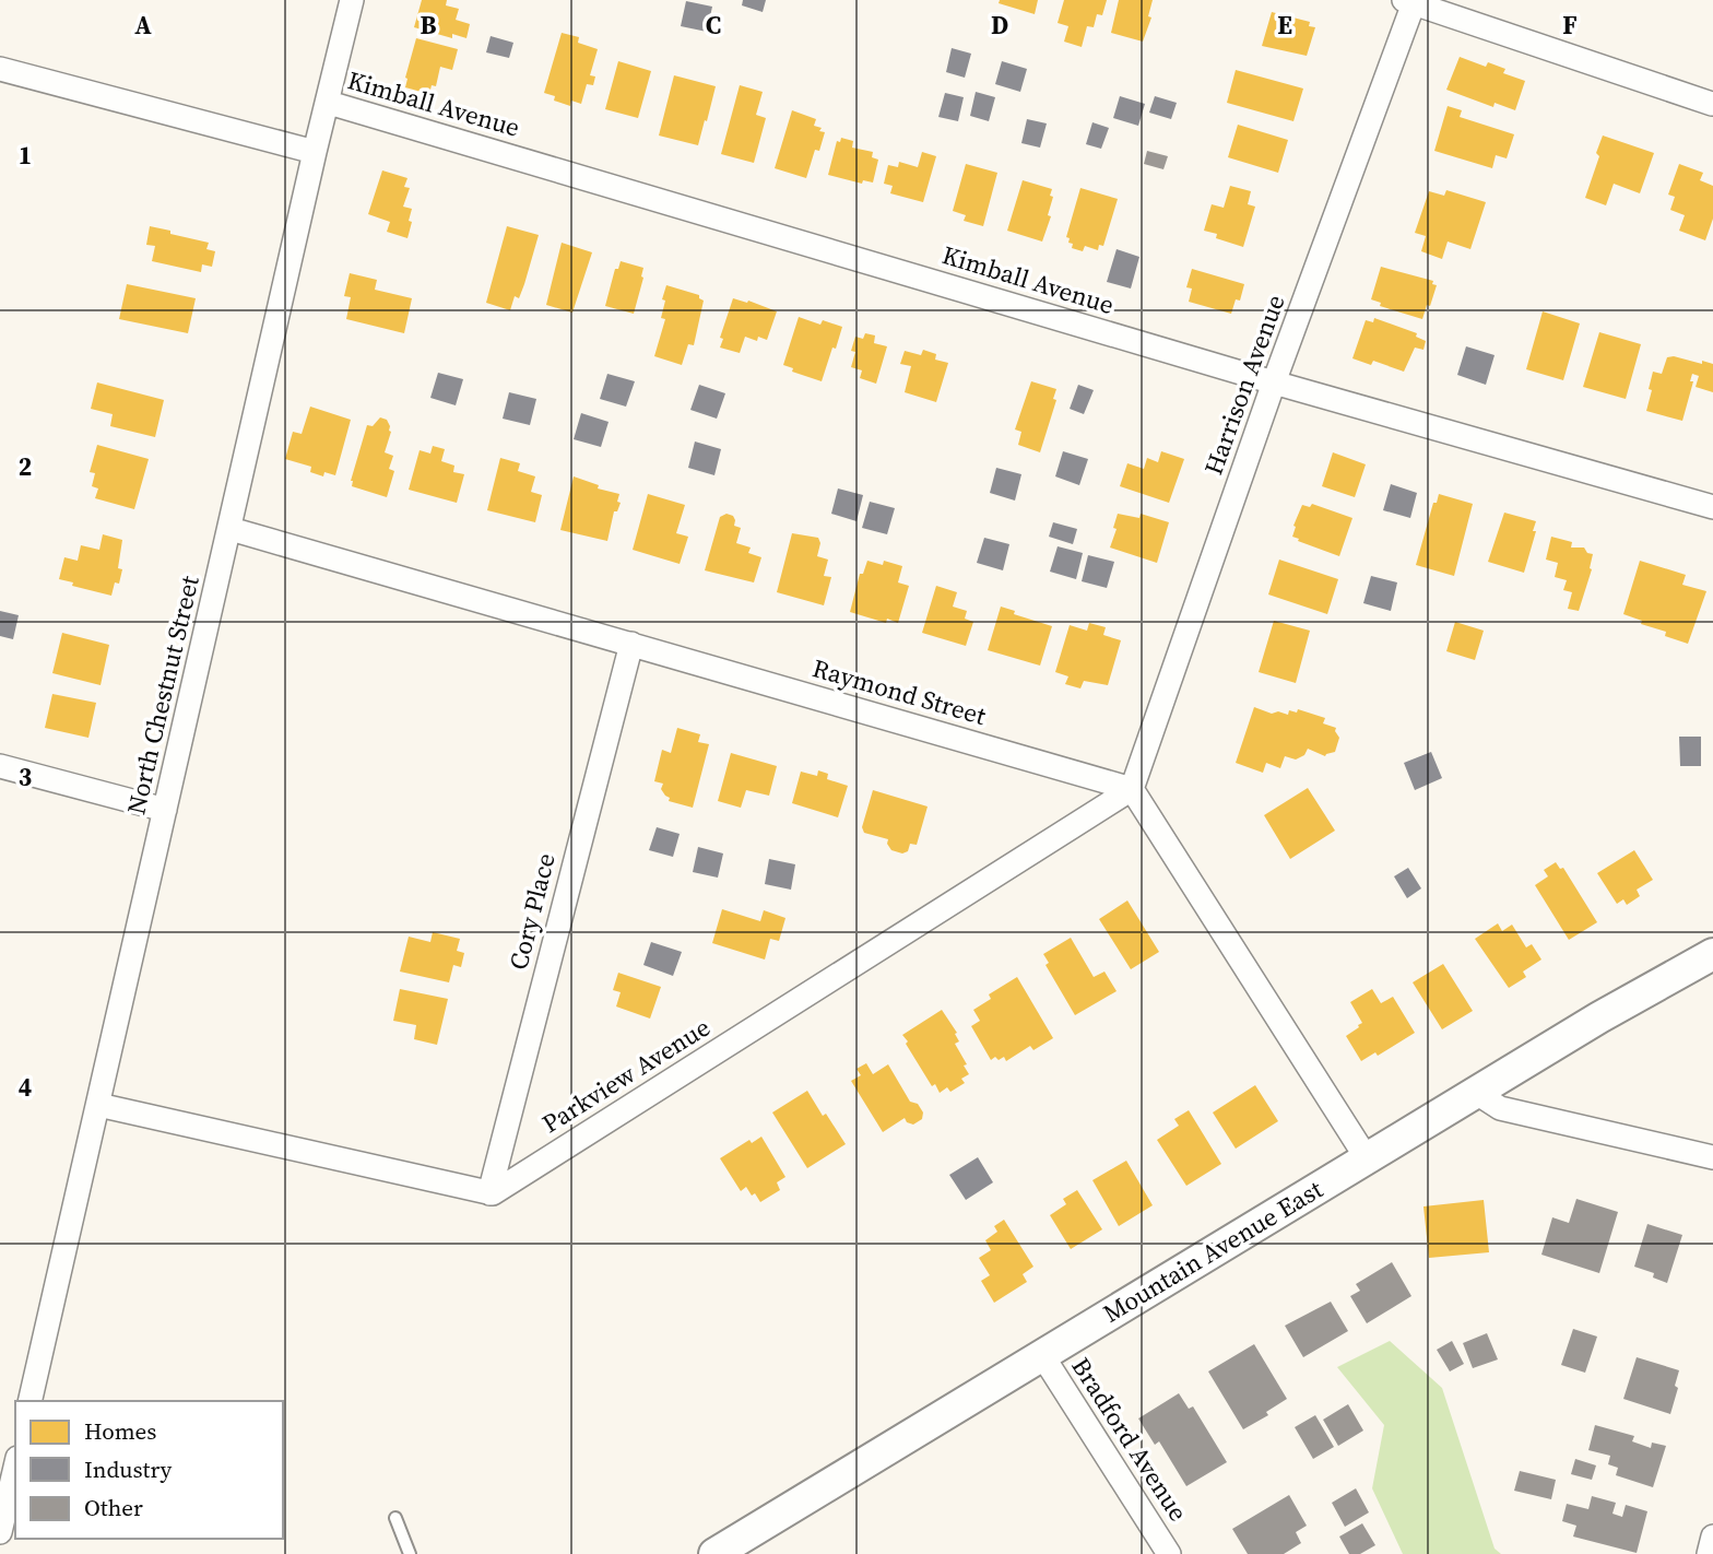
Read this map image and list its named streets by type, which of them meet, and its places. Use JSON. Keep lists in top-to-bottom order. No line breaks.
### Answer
{"streets":{"street":["Kimball Avenue","Harrison Avenue","Raymond Street","North Chestnut Street","Cory Place","Parkview Avenue","Mountain Avenue East","Bradford Avenue"]},"crossings":[["Kimball Avenue","Harrison Avenue"],["Kimball Avenue","North Chestnut Street"],["Harrison Avenue","Raymond Street"],["Harrison Avenue","Parkview Avenue"],["Raymond Street","North Chestnut Street"],["Raymond Street","Cory Place"],["Raymond Street","Parkview Avenue"],["Cory Place","Parkview Avenue"],["Mountain Avenue East","Bradford Avenue"]],"legend":["Homes","Industry","Other"],"grid":{"columns":["A","B","C","D","E","F"],"rows":["1","2","3","4"]}}
